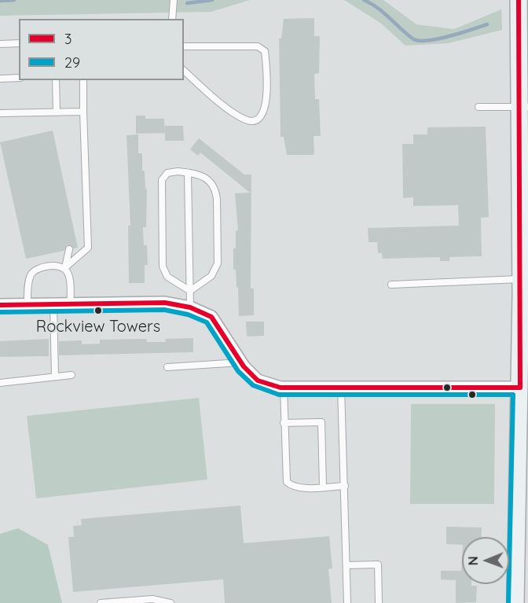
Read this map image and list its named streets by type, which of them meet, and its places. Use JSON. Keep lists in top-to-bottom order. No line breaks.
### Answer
{"places":["Rockview Towers"],"lines":["transit line 3","transit line 29"],"legend":["3","29"],"north":"left"}
